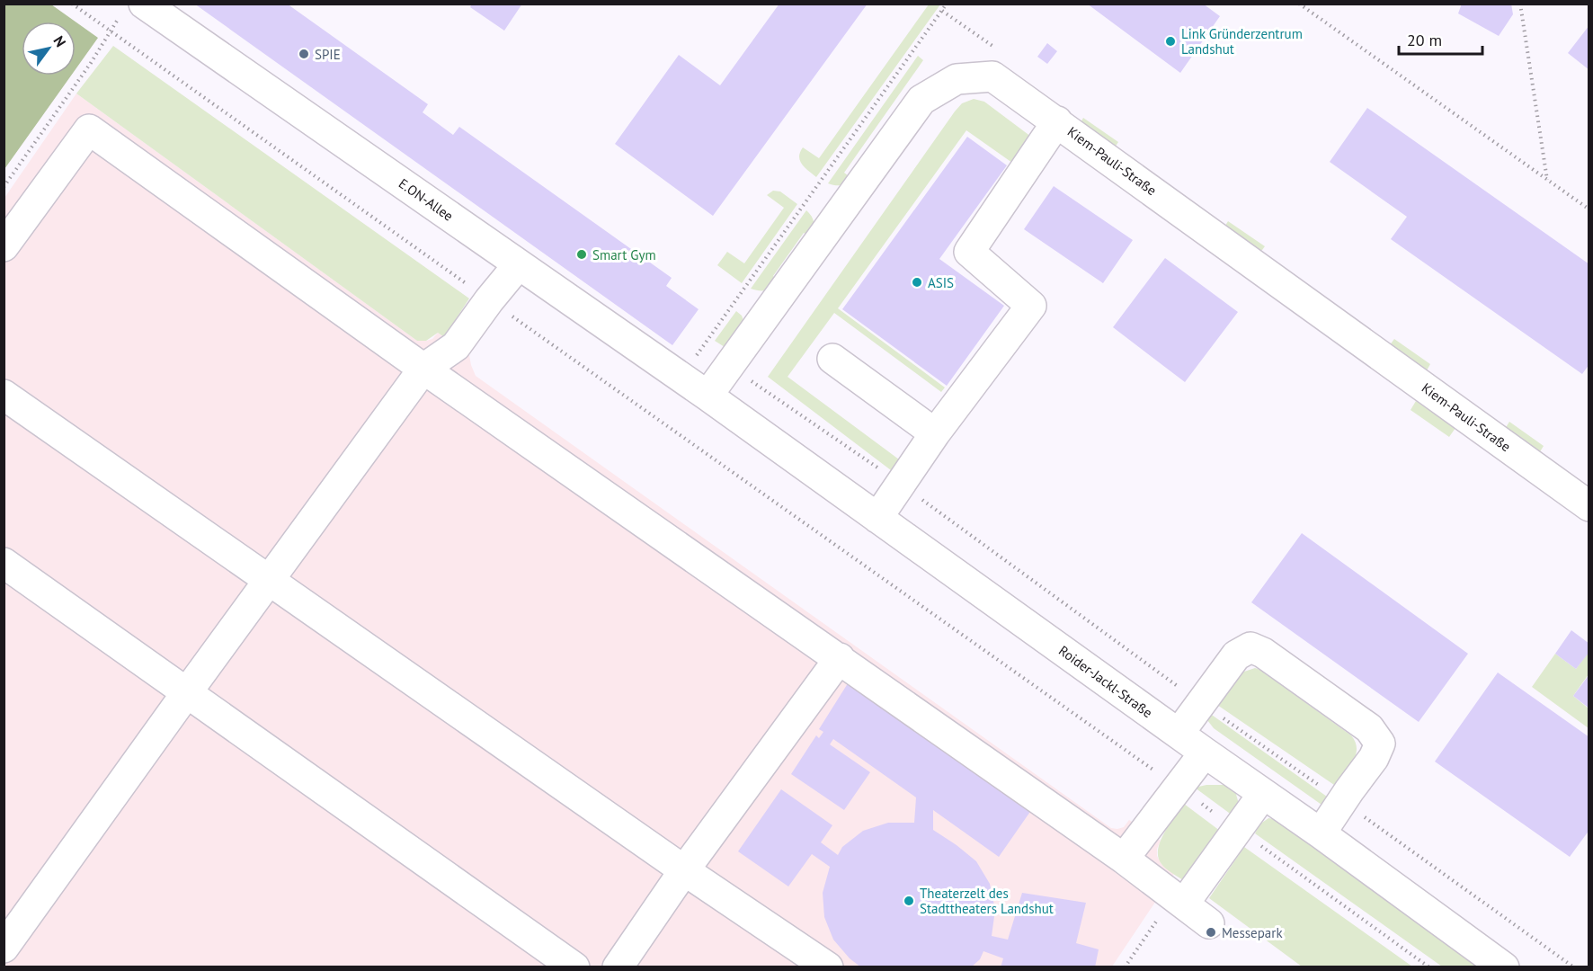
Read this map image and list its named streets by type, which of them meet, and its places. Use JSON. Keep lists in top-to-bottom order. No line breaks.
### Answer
{"streets":{"street":["Kiem-Pauli-Straße","E.ON-Allee","Roider-Jackl-Straße"]},"crossings":[["Kiem-Pauli-Straße","E.ON-Allee"],["Kiem-Pauli-Straße","Roider-Jackl-Straße"],["E.ON-Allee","Roider-Jackl-Straße"]],"places":["Link Gründerzentrum Landshut","SPIE","Smart Gym","ASIS","Theaterzelt des Stadttheaters Landshut","Messepark"],"scale_bar":"20 m","north":"top right"}
